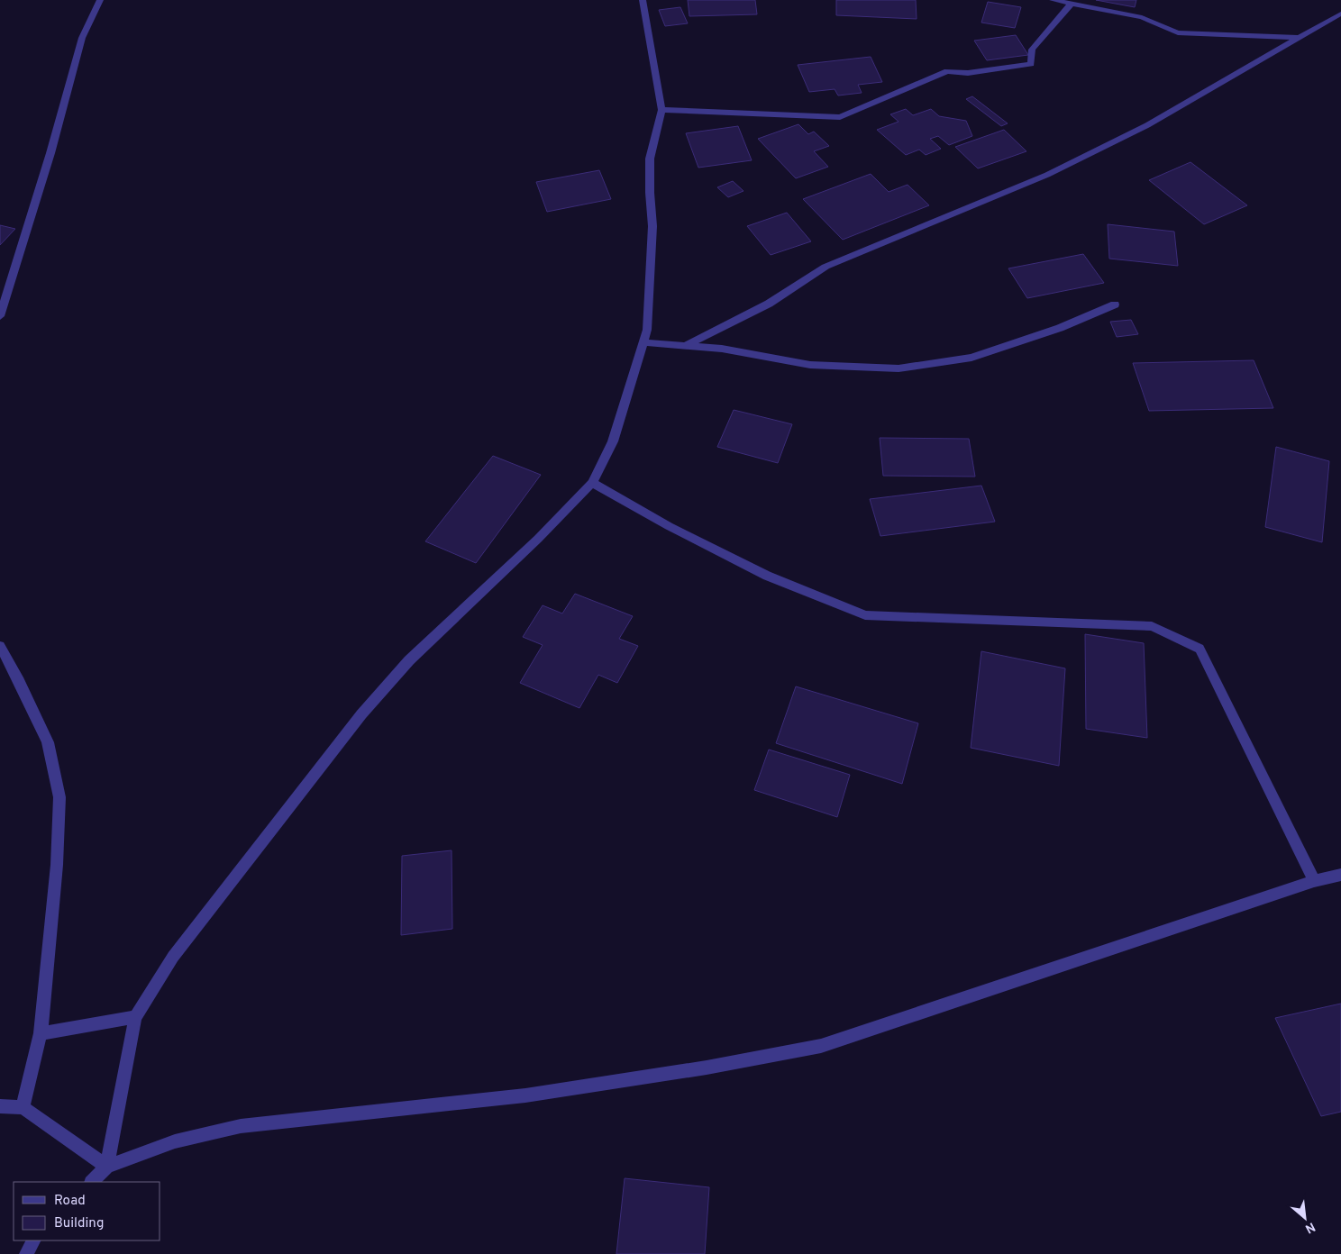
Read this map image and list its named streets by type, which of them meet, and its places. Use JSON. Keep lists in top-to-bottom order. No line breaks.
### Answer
{"legend":["Road","Building"],"north":"bottom right"}
